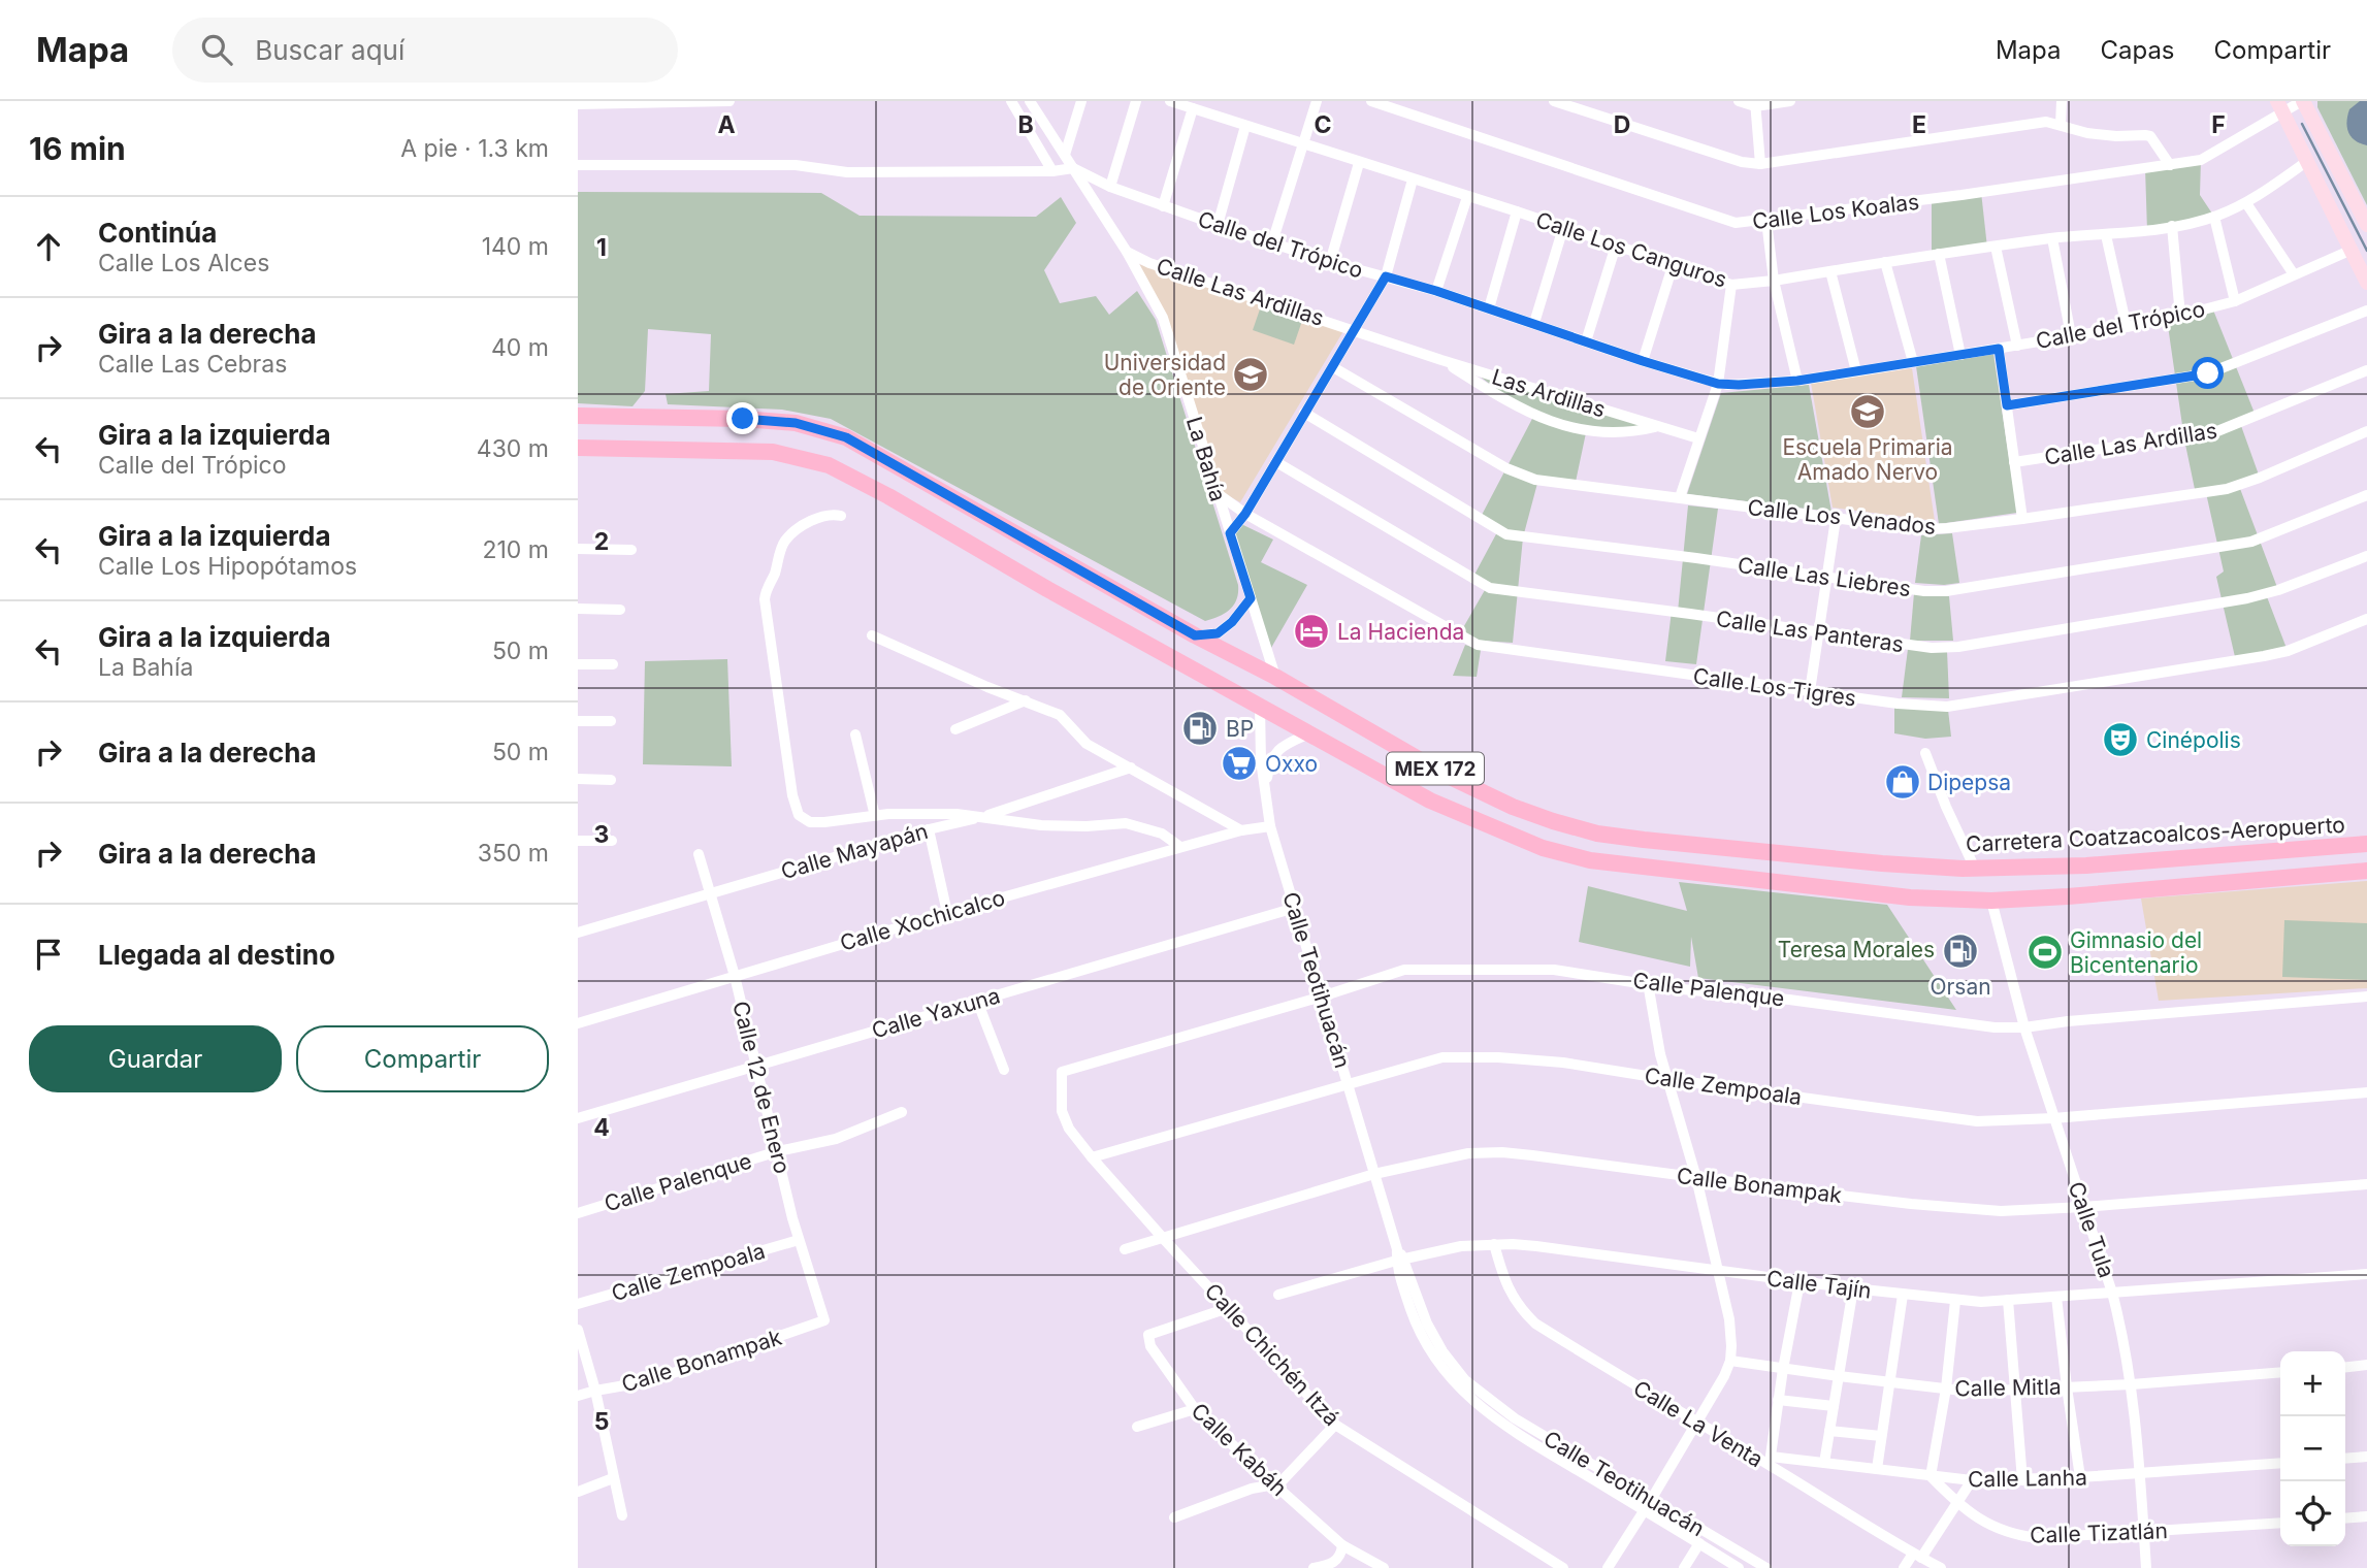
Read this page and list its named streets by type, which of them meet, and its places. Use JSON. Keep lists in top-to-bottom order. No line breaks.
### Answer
{"streets":{"main road":["MEX 172","Carretera Coatzacoalcos-Aeropuerto"],"street":["Calle Los Koalas","Calle del Trópico","Calle Los Canguros","Calle Las Ardillas","Las Ardillas","La Bahía","Calle Los Venados","Calle Las Liebres","Calle Las Panteras","Calle Los Tigres","Calle Mayapán","Calle Xochicalco","Calle Teotihuacán","Calle Palenque","Calle Yaxuna","Calle Zempoala","Calle 12 de Enero","Calle Bonampak","Calle Tula","Calle Tajín","Calle Chichén Itzá","Calle Mitla","Calle La Venta","Calle Kabáh","Calle Lanha","Calle Tizatlán"]},"crossings":[["Calle del Trópico","La Bahía"],["Calle Las Ardillas","Las Ardillas"],["Calle Las Ardillas","La Bahía"],["La Bahía","Calle Los Tigres"],["La Bahía","Carretera Coatzacoalcos-Aeropuerto"],["MEX 172","Calle Teotihuacán"],["MEX 172","Calle Tula"],["Calle Mayapán","Calle 12 de Enero"],["Calle Xochicalco","Calle Teotihuacán"],["Calle Xochicalco","Calle 12 de Enero"],["Calle Teotihuacán","Calle Palenque"],["Calle Teotihuacán","Calle Yaxuna"],["Calle Teotihuacán","Calle Zempoala"],["Calle Teotihuacán","Calle Bonampak"],["Calle Teotihuacán","Calle Tajín"],["Calle Palenque","Calle 12 de Enero"],["Calle Palenque","Calle Tula"],["Calle Palenque","Calle Chichén Itzá"],["Calle Yaxuna","Calle 12 de Enero"],["Calle Zempoala","Calle 12 de Enero"],["Calle Zempoala","Calle Tula"],["Calle Zempoala","Calle Chichén Itzá"],["Calle 12 de Enero","Calle Bonampak"],["Calle Bonampak","Calle Tula"],["Calle Bonampak","Calle Chichén Itzá"],["Calle Tula","Calle Tajín"],["Calle Tula","Calle Mitla"],["Calle Tula","Calle Lanha"],["Calle Tula","Calle Tizatlán"],["Calle Tajín","Calle La Venta"],["Calle Chichén Itzá","Calle Kabáh"],["Calle La Venta","Calle Lanha"],["Calle Lanha","Calle Tizatlán"]],"parks":["Teresa Morales"],"places":{"school or university":["Universidad de Oriente","Escuela Primaria Amado Nervo"],"hotel":["La Hacienda"],"fuel station":["BP","Orsan"],"theatre":["Cinépolis"],"supermarket":["Oxxo"],"shop":["Dipepsa"],"sports":["Gimnasio del Bicentenario"]},"page":{"header":"Mapa","search":"Buscar aquí","nav":["Mapa","Capas","Compartir"],"heading":["16 min","A pie · 1.3 km"],"list":[["Continúa","Calle Los Alces","140 m"],["Gira a la derecha","Calle Las Cebras","40 m"],["Gira a la izquierda","Calle del Trópico","430 m"],["Gira a la izquierda","Calle Los Hipopótamos","210 m"],["Gira a la izquierda","La Bahía","50 m"],["Gira a la derecha","50 m"],["Gira a la derecha","350 m"],"Llegada al destino"],"buttons":["Guardar","Compartir"],"map_buttons":["+","−"]},"grid":{"columns":["A","B","C","D","E","F"],"rows":["1","2","3","4","5"]}}
